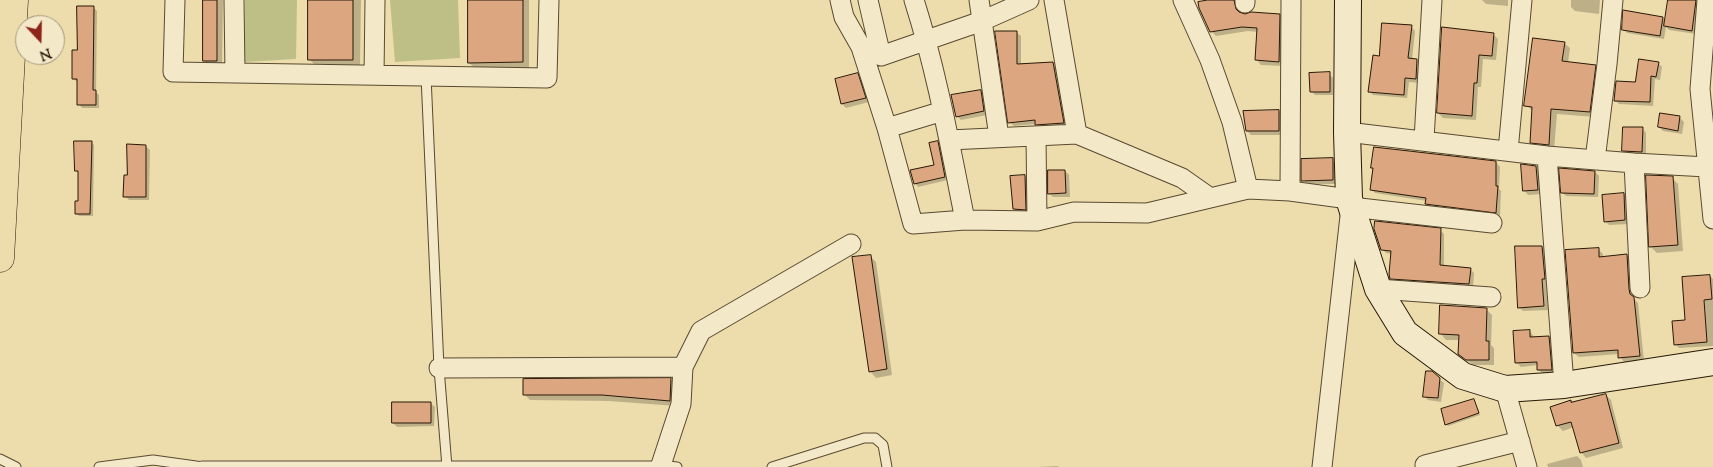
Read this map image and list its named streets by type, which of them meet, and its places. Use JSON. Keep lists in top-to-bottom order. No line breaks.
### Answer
{"north":"bottom"}
